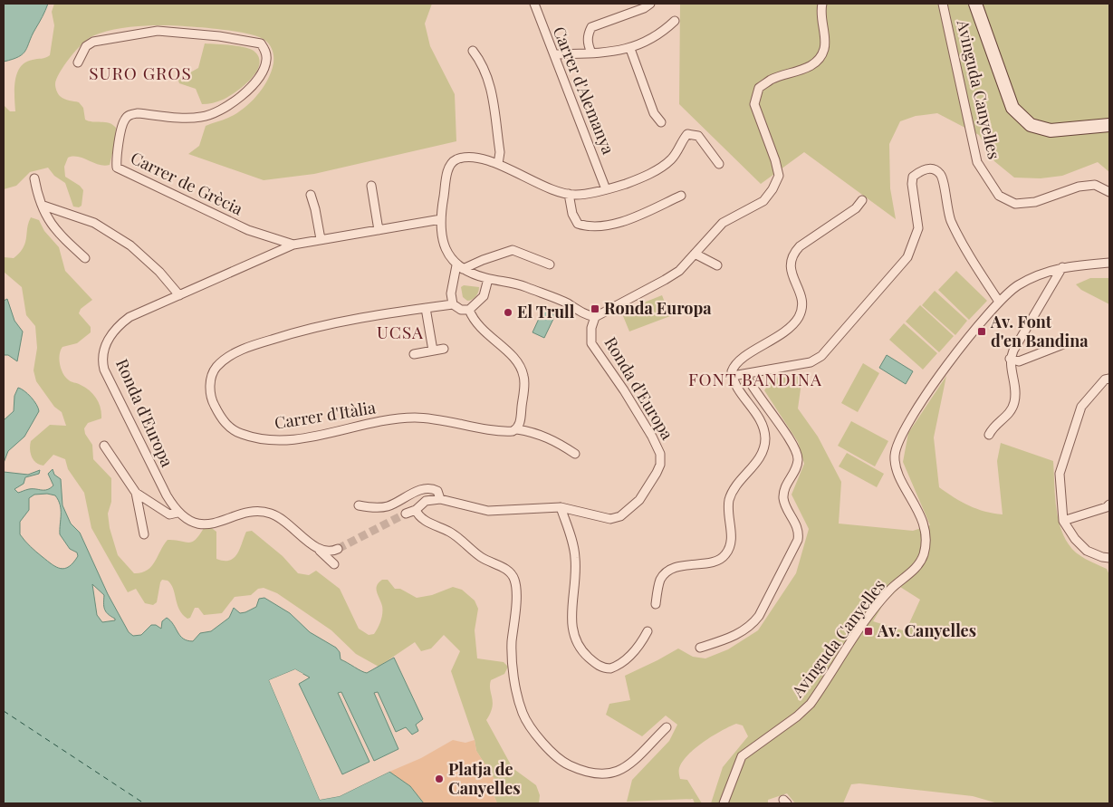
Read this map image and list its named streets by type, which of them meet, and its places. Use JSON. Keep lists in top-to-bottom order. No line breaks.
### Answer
{"streets":{"street":["Avinguda Canyelles","Carrer d'Alemanya","Carrer de Grècia","Ronda d'Europa","Carrer d'Itàlia"]},"crossings":[["Carrer de Grècia","Ronda d'Europa"]],"districts":["SURO GROS","UCSA","FONT BANDINA"],"places":{"transit":["Ronda Europa","Av. Font d'en Bandina","Av. Canyelles"],"other":["El Trull","Platja de Canyelles"]}}
